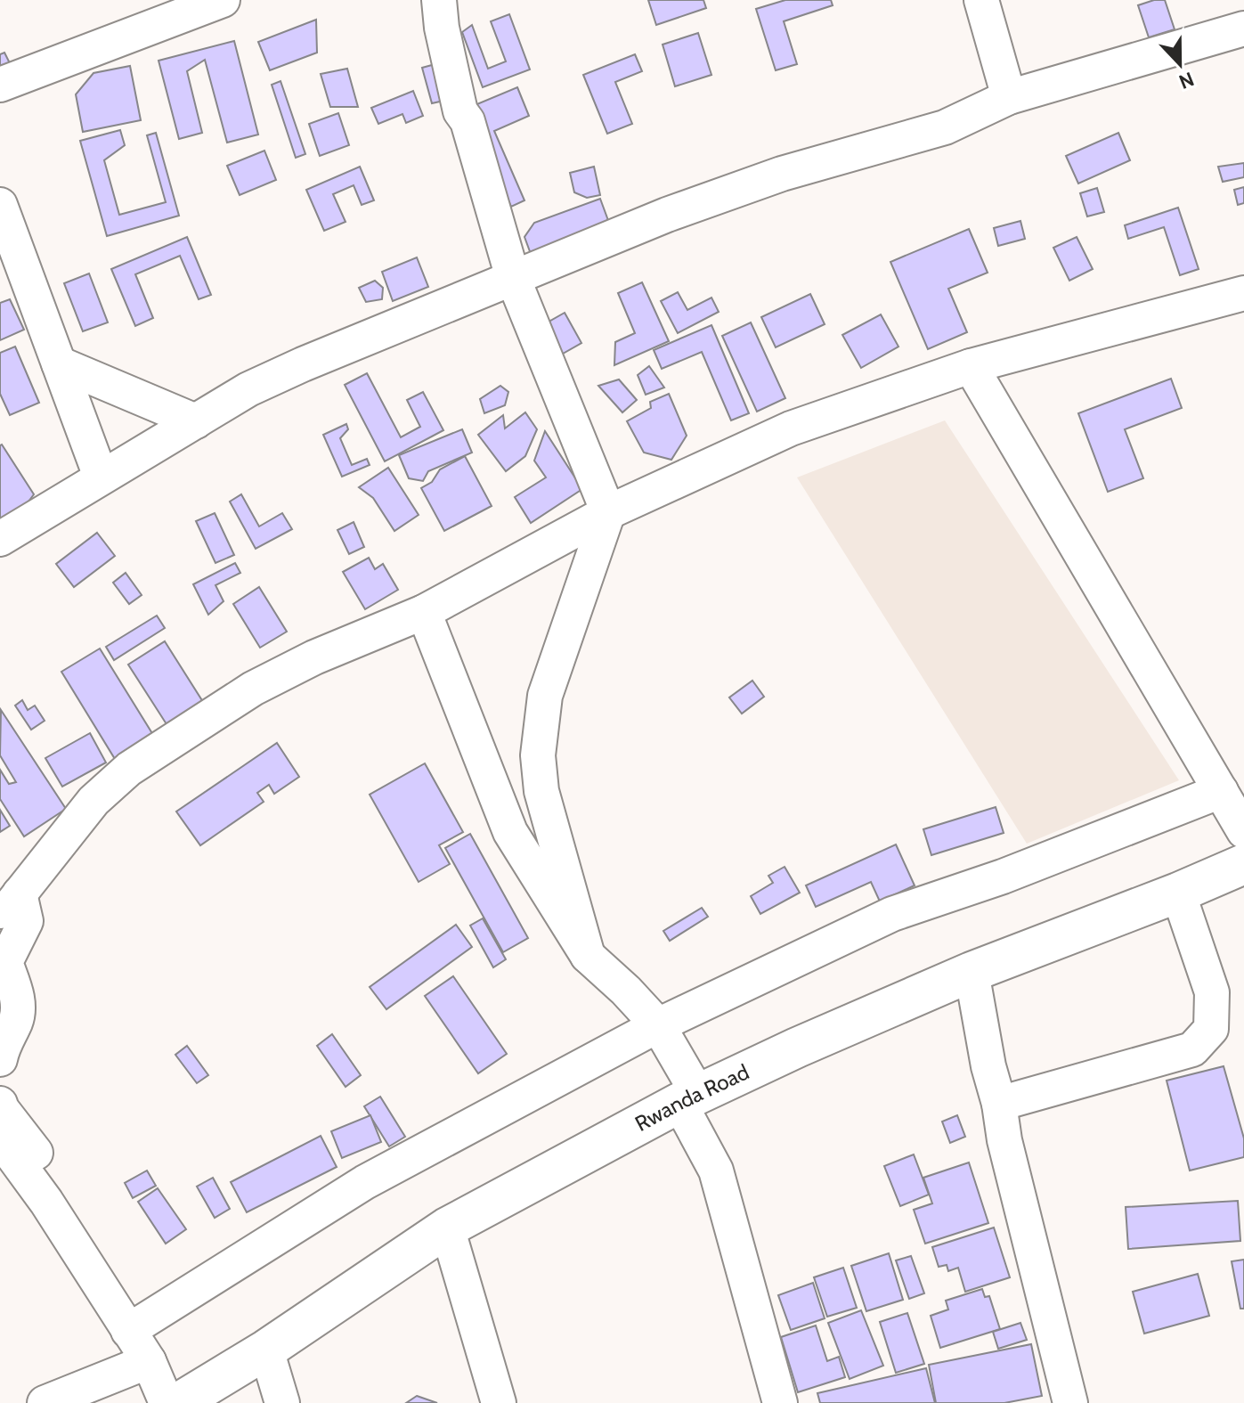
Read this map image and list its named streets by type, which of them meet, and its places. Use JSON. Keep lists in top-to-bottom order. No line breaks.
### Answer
{"streets":{"highway":["Rwanda Road"]},"north":"bottom"}
